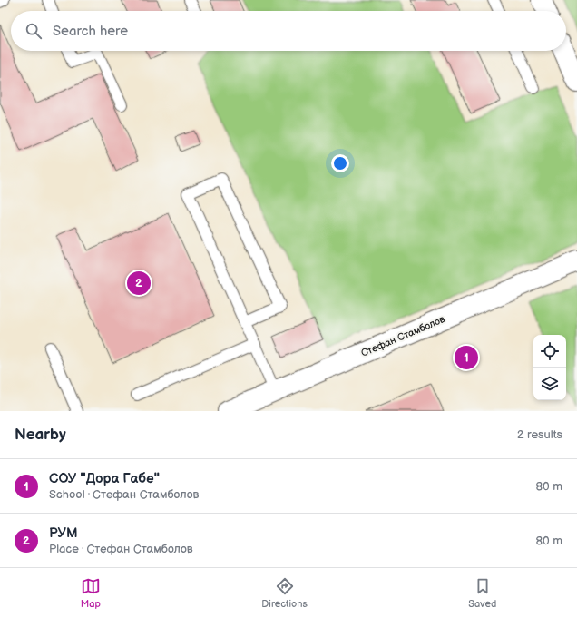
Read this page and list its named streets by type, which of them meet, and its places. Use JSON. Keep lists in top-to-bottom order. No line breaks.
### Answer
{"streets":{"street":["Стефан Стамболов"]},"page":{"search":"Search here","pins":["2","1"],"heading":["Nearby","2 results"],"list":[{"mark":"1","name":"СОУ \"Дора Габе\"","note":"School · Стефан Стамболов","value":"80 m"},{"mark":"2","name":"РУМ","note":"Place · Стефан Стамболов","value":"80 m"}],"nav":["Map","Directions","Saved"]}}
